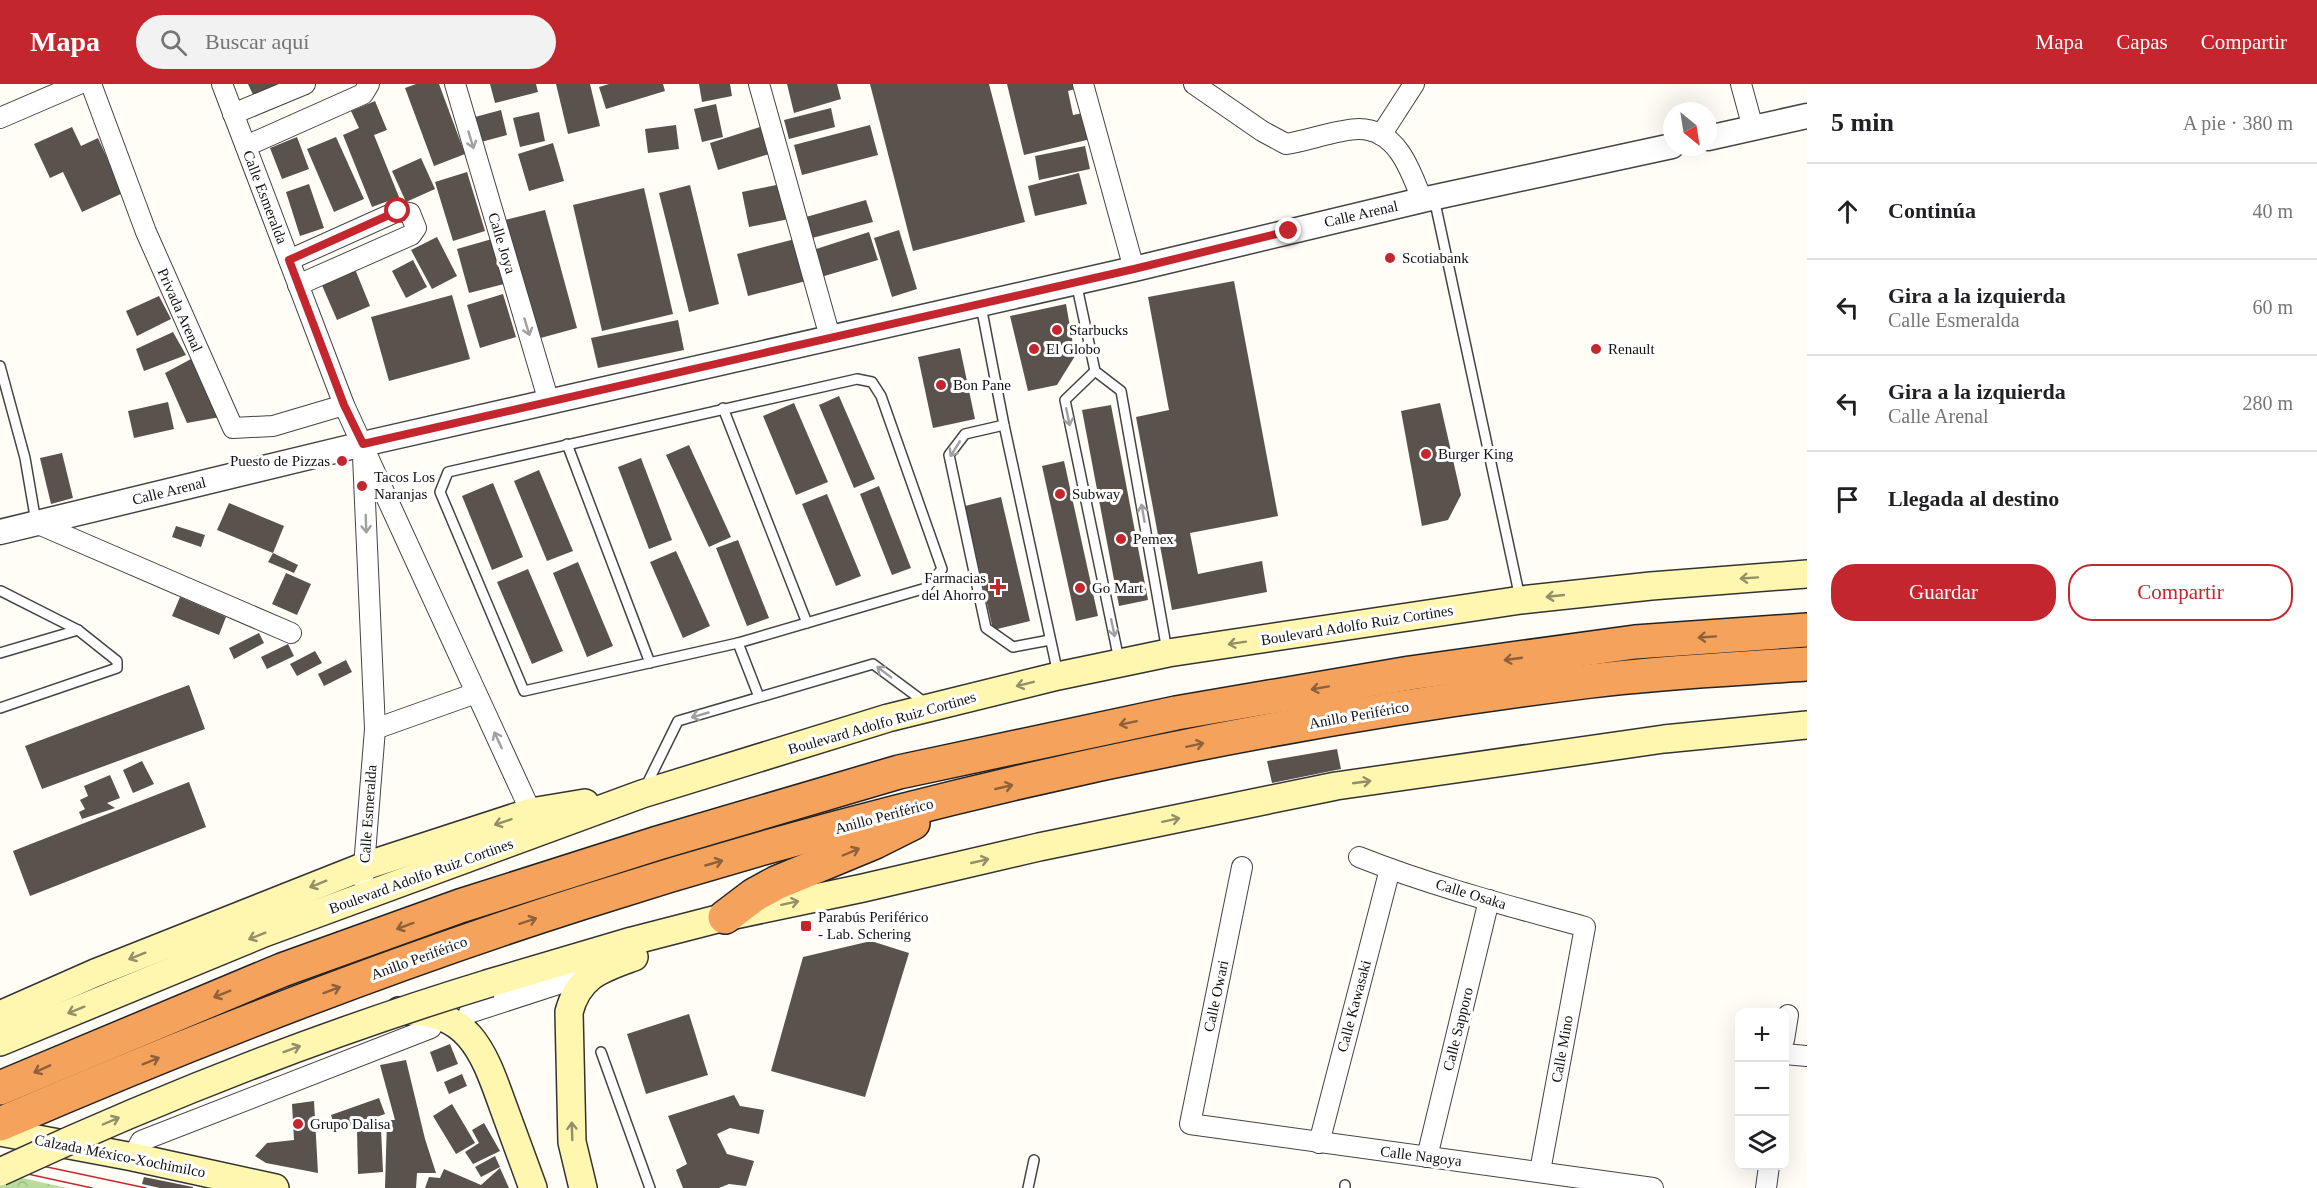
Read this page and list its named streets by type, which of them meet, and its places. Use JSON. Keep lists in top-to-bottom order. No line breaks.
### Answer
{"streets":{"highway":["Anillo Periférico"],"main road":["Boulevard Adolfo Ruiz Cortines","Calzada México-Xochimilco"],"street":["Calle Esmeralda","Calle Arenal","Calle Joya","Privada Arenal","Calle Osaka","Calle Owari","Calle Kawasaki","Calle Sapporo","Calle Mino","Calle Nagoya"]},"crossings":[["Calle Esmeralda","Calle Arenal"],["Calle Esmeralda","Privada Arenal"],["Calle Esmeralda","Boulevard Adolfo Ruiz Cortines"],["Calle Arenal","Calle Joya"],["Calle Osaka","Calle Kawasaki"],["Calle Osaka","Calle Sapporo"],["Calle Osaka","Calle Mino"],["Calle Owari","Calle Nagoya"],["Calle Kawasaki","Calle Nagoya"],["Calle Sapporo","Calle Nagoya"],["Calle Mino","Calle Nagoya"]],"one_way":["Calle Joya"],"places":{"other":["Scotiabank","Starbucks","El Globo","Renault","Bon Pane","Burger King","Puesto de Pizzas","Tacos Los Naranjas","Subway","Pemex","Go Mart","Grupo Dalisa"],"health":["Farmacias del Ahorro"],"transit":["Parabús Periférico - Lab. Schering"]},"north":"bottom right","page":{"header":"Mapa","search":"Buscar aquí","nav":["Mapa","Capas","Compartir"],"heading":["5 min","A pie · 380 m"],"list":[["Continúa","40 m"],["Gira a la izquierda","Calle Esmeralda","60 m"],["Gira a la izquierda","Calle Arenal","280 m"],"Llegada al destino"],"buttons":["Guardar","Compartir"],"map_buttons":["+","−"]}}
